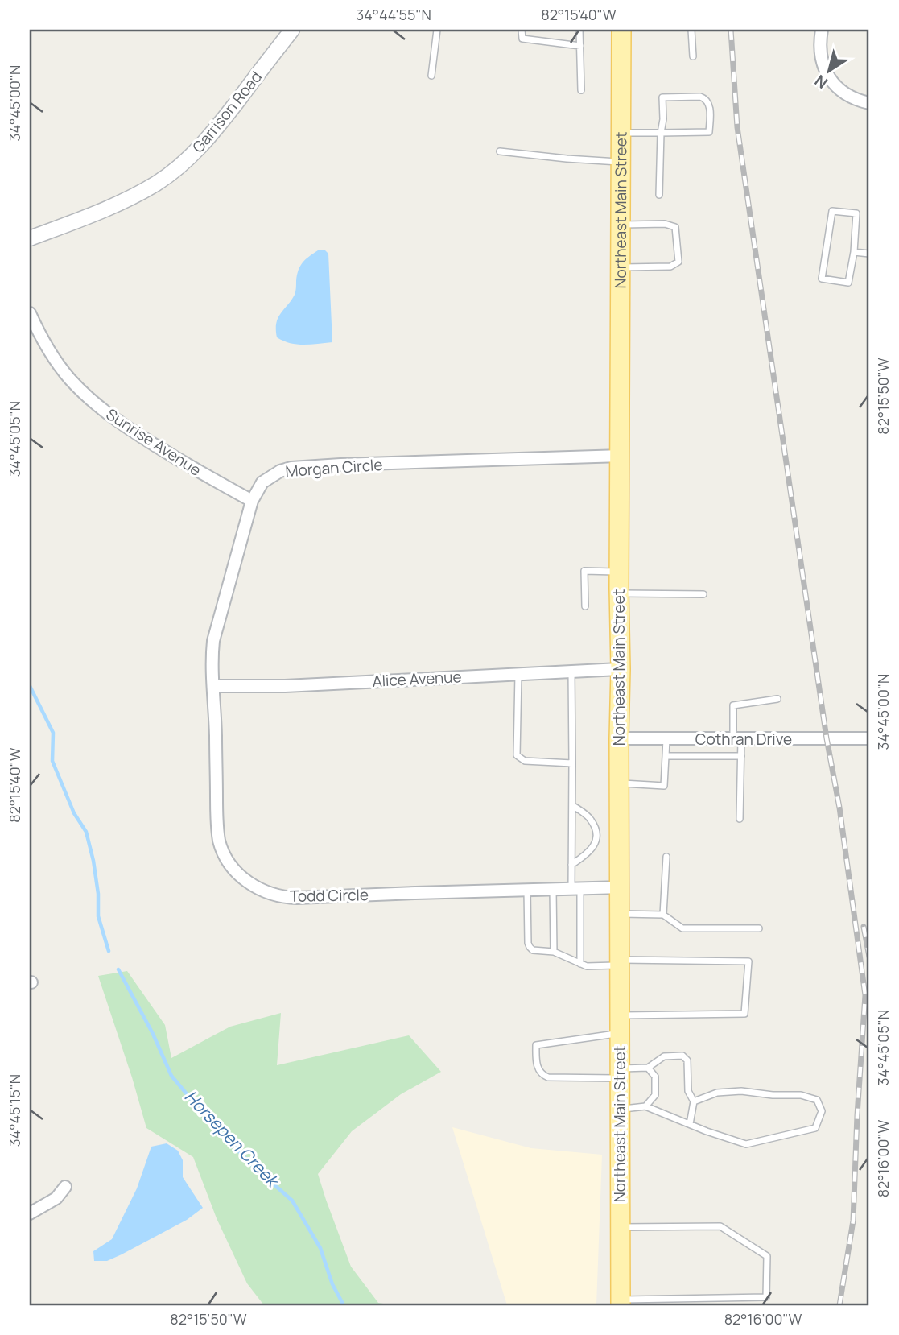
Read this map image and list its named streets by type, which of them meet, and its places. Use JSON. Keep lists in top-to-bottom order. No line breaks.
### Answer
{"streets":{"main road":["Northeast Main Street"],"street":["Garrison Road","Sunrise Avenue","Morgan Circle","Alice Avenue","Cothran Drive","Todd Circle"]},"crossings":[["Northeast Main Street","Morgan Circle"],["Northeast Main Street","Alice Avenue"],["Northeast Main Street","Cothran Drive"],["Northeast Main Street","Todd Circle"],["Sunrise Avenue","Morgan Circle"],["Morgan Circle","Alice Avenue"],["Morgan Circle","Todd Circle"],["Alice Avenue","Todd Circle"]],"water":["Horsepen Creek"],"north":"bottom left","coordinates":["34°44'55\"N","82°15'40\"W","34°45'00\"N","82°15'50\"W","34°45'05\"N","34°45'15\"N","82°16'00\"W"]}
